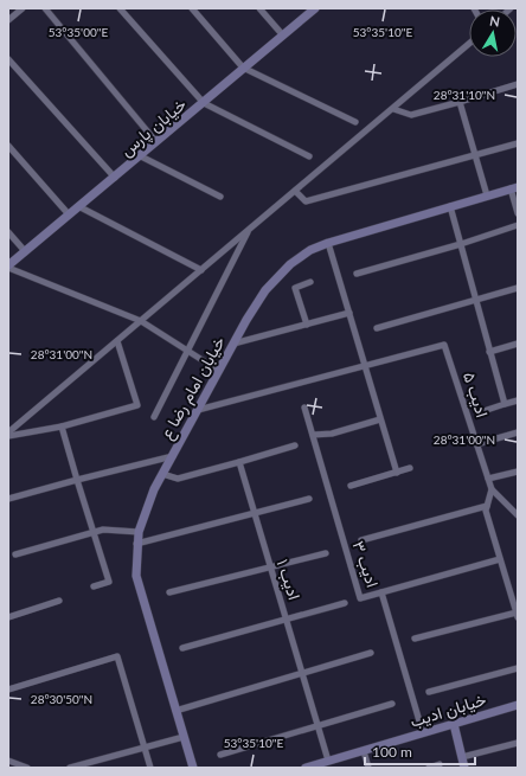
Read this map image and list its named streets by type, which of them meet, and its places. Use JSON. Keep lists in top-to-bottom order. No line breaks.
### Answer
{"streets":{"main road":["خیابان پارس","خیابان امام رضا ع","خیابان ادیب"],"street":["ادیب ۵","ادیب ۳","ادیب ۱"]},"crossings":[["ادیب ۳","خیابان ادیب"],["ادیب ۱","خیابان ادیب"]],"scale_bar":"100 m","north":"top","coordinates":["53°35'00\"E","53°35'10\"E","28°31'10\"N","28°31'00\"N","28°30'50\"N"]}
